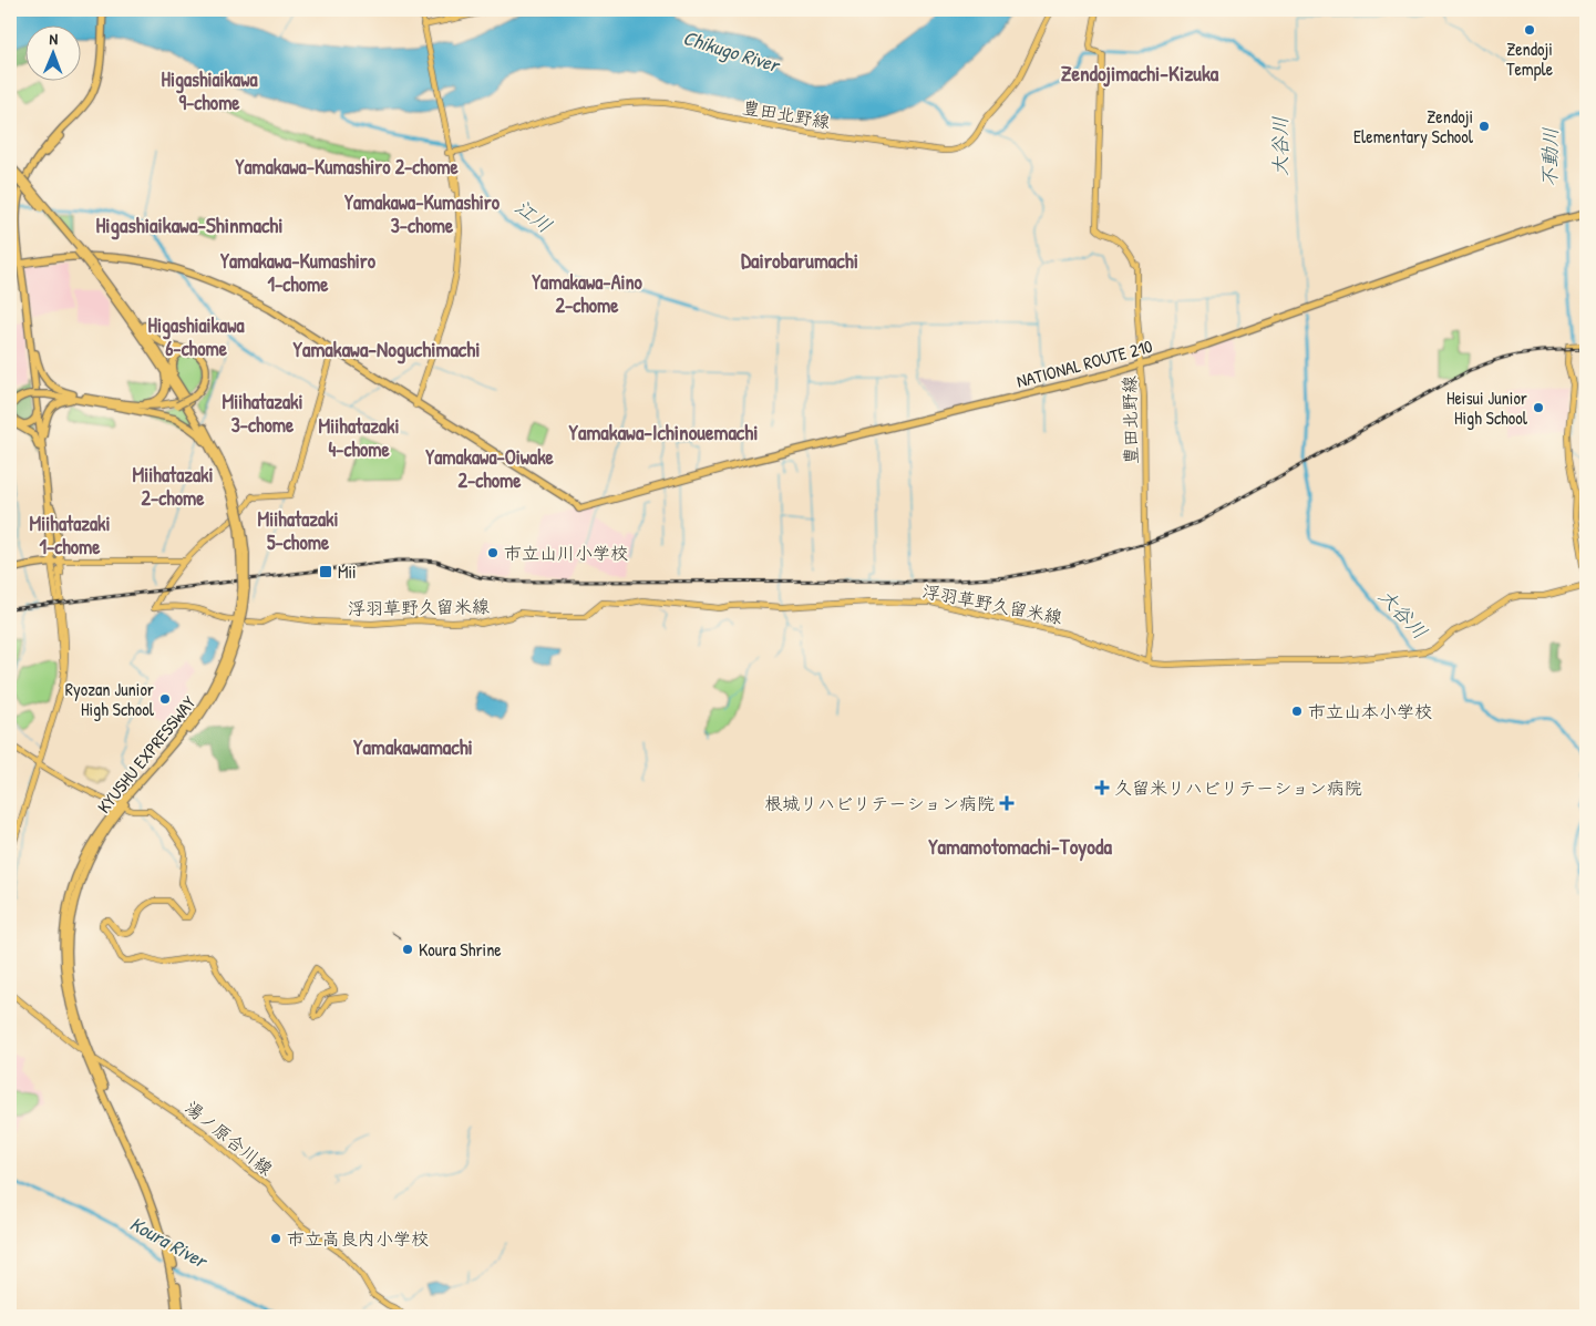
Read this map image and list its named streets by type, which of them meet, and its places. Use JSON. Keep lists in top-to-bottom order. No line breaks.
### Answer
{"streets":{"highway":["NATIONAL ROUTE 210","KYUSHU EXPRESSWAY"],"main road":["豊田北野線","浮羽草野久留米線","湯ノ原合川線"]},"crossings":[["豊田北野線","NATIONAL ROUTE 210"],["豊田北野線","浮羽草野久留米線"]],"districts":["Zendojimachi-Kizuka","Higashiaikawa 9-chome","Yamakawa-Kumashiro 2-chome","Yamakawa-Kumashiro 3-chome","Higashiaikawa-Shinmachi","Yamakawa-Kumashiro 1-chome","Dairobarumachi","Yamakawa-Aino 2-chome","Higashiaikawa 6-chome","Yamakawa-Noguchimachi","Miihatazaki 3-chome","Miihatazaki 4-chome","Yamakawa-Ichinouemachi","Yamakawa-Oiwake 2-chome","Miihatazaki 2-chome","Miihatazaki 5-chome","Miihatazaki 1-chome","Yamakawamachi","Yamamotomachi-Toyoda"],"water":["Chikugo River","大谷川","不動川","江川","Koura River"],"places":{"other":["Zendoji Temple","Zendoji Elementary School","Heisui Junior High School","市立山川小学校","Ryozan Junior High School","市立山本小学校","Koura Shrine","市立高良内小学校"],"transit":["Mii"],"health":["久留米リハビリテーション病院","根城リハビリテーション病院"]},"north":"top"}
